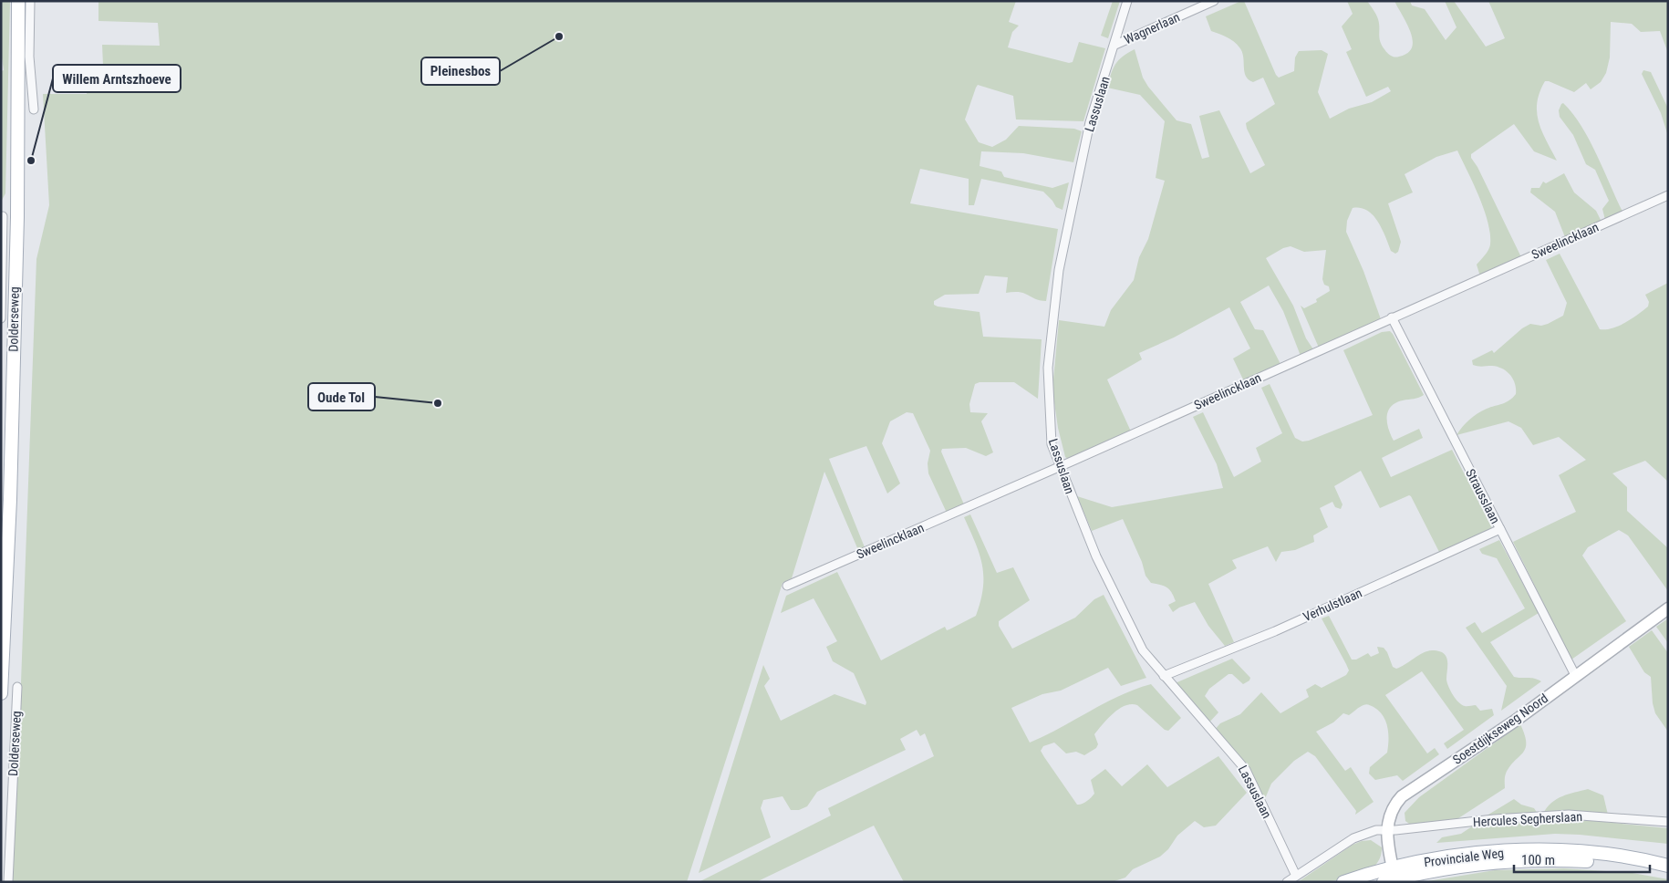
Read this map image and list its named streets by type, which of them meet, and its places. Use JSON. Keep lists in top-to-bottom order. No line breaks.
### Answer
{"streets":{"main road":["Dolderseweg","Soestdijkseweg Noord","Provinciale Weg"],"street":["Wagnerlaan","Lassuslaan","Sweelincklaan","Strausslaan","Verhulstlaan","Hercules Segherslaan"]},"crossings":[["Wagnerlaan","Lassuslaan"],["Lassuslaan","Sweelincklaan"],["Lassuslaan","Verhulstlaan"],["Lassuslaan","Hercules Segherslaan"],["Sweelincklaan","Strausslaan"],["Strausslaan","Verhulstlaan"],["Strausslaan","Soestdijkseweg Noord"],["Soestdijkseweg Noord","Hercules Segherslaan"],["Soestdijkseweg Noord","Provinciale Weg"]],"places":["Pleinesbos","Willem Arntszhoeve","Oude Tol"],"scale_bar":"100 m"}
